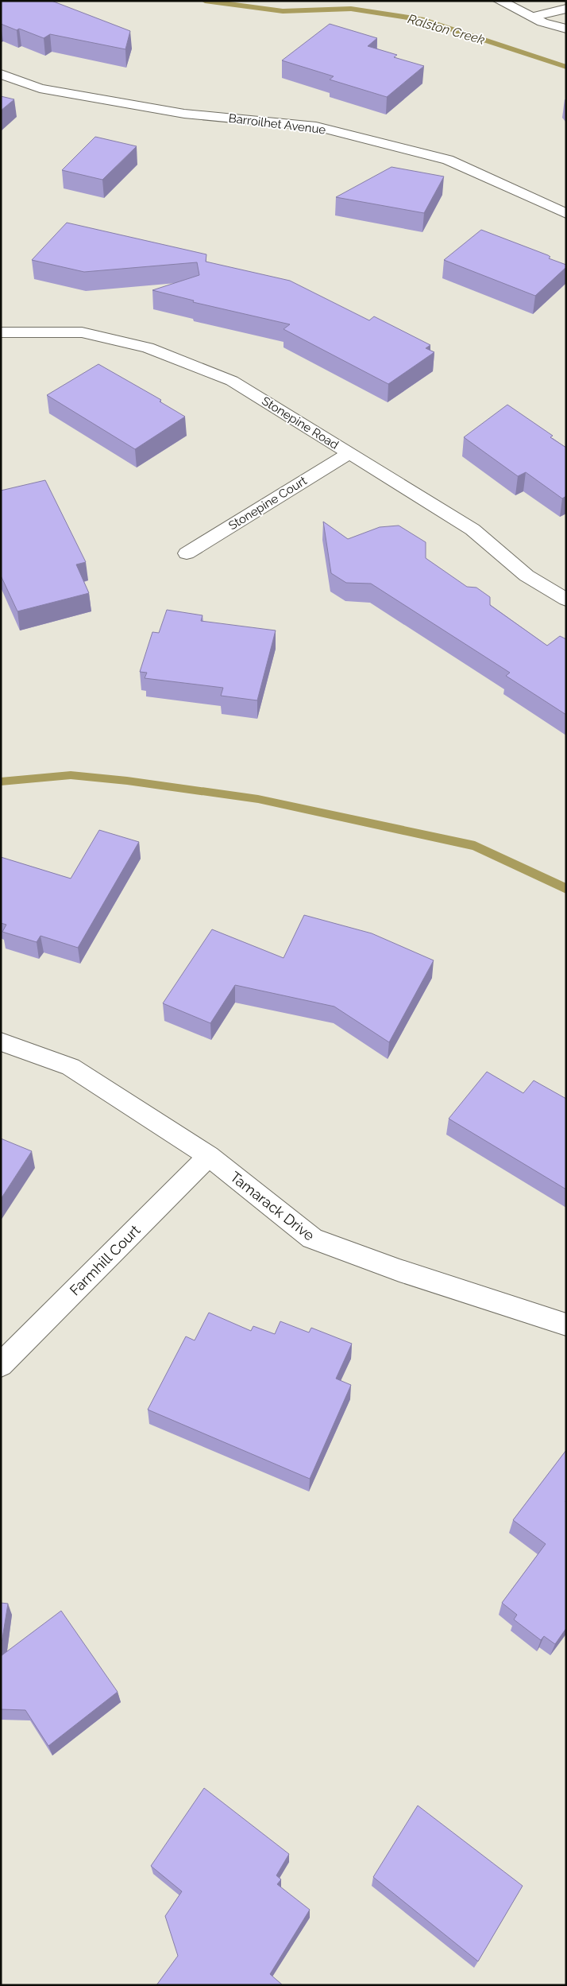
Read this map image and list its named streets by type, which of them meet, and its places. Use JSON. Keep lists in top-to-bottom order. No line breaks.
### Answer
{"streets":{"street":["Barroilhet Avenue","Stonepine Road","Stonepine Court","Tamarack Drive","Farmhill Court"]},"crossings":[["Stonepine Road","Stonepine Court"],["Tamarack Drive","Farmhill Court"]],"water":["Ralston Creek"]}
